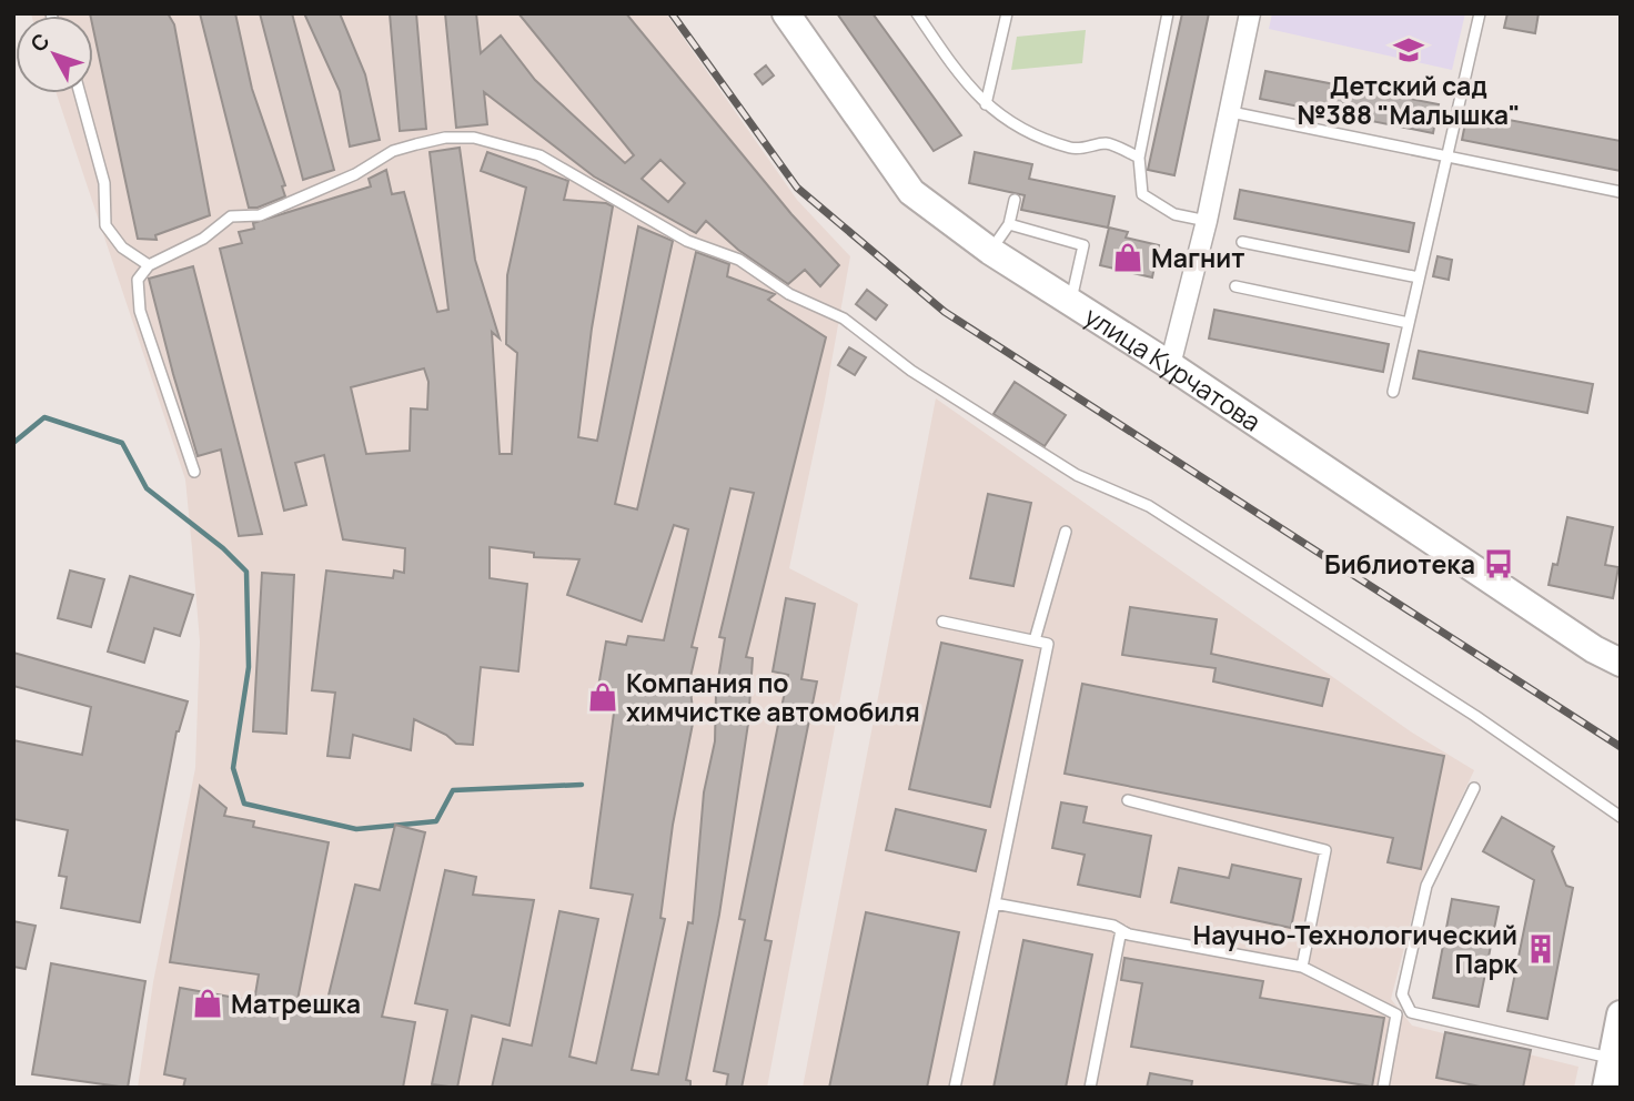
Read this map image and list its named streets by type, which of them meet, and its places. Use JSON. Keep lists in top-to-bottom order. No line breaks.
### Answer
{"streets":{"main road":["улица Курчатова"]},"places":{"school or university":["Детский сад №388 \"Малышка\""],"shop":["Магнит","Компания по химчистке автомобиля","Матрешка"],"bus stop":["Библиотека"],"building":["Научно-Технологический Парк"]},"north":"top left"}
